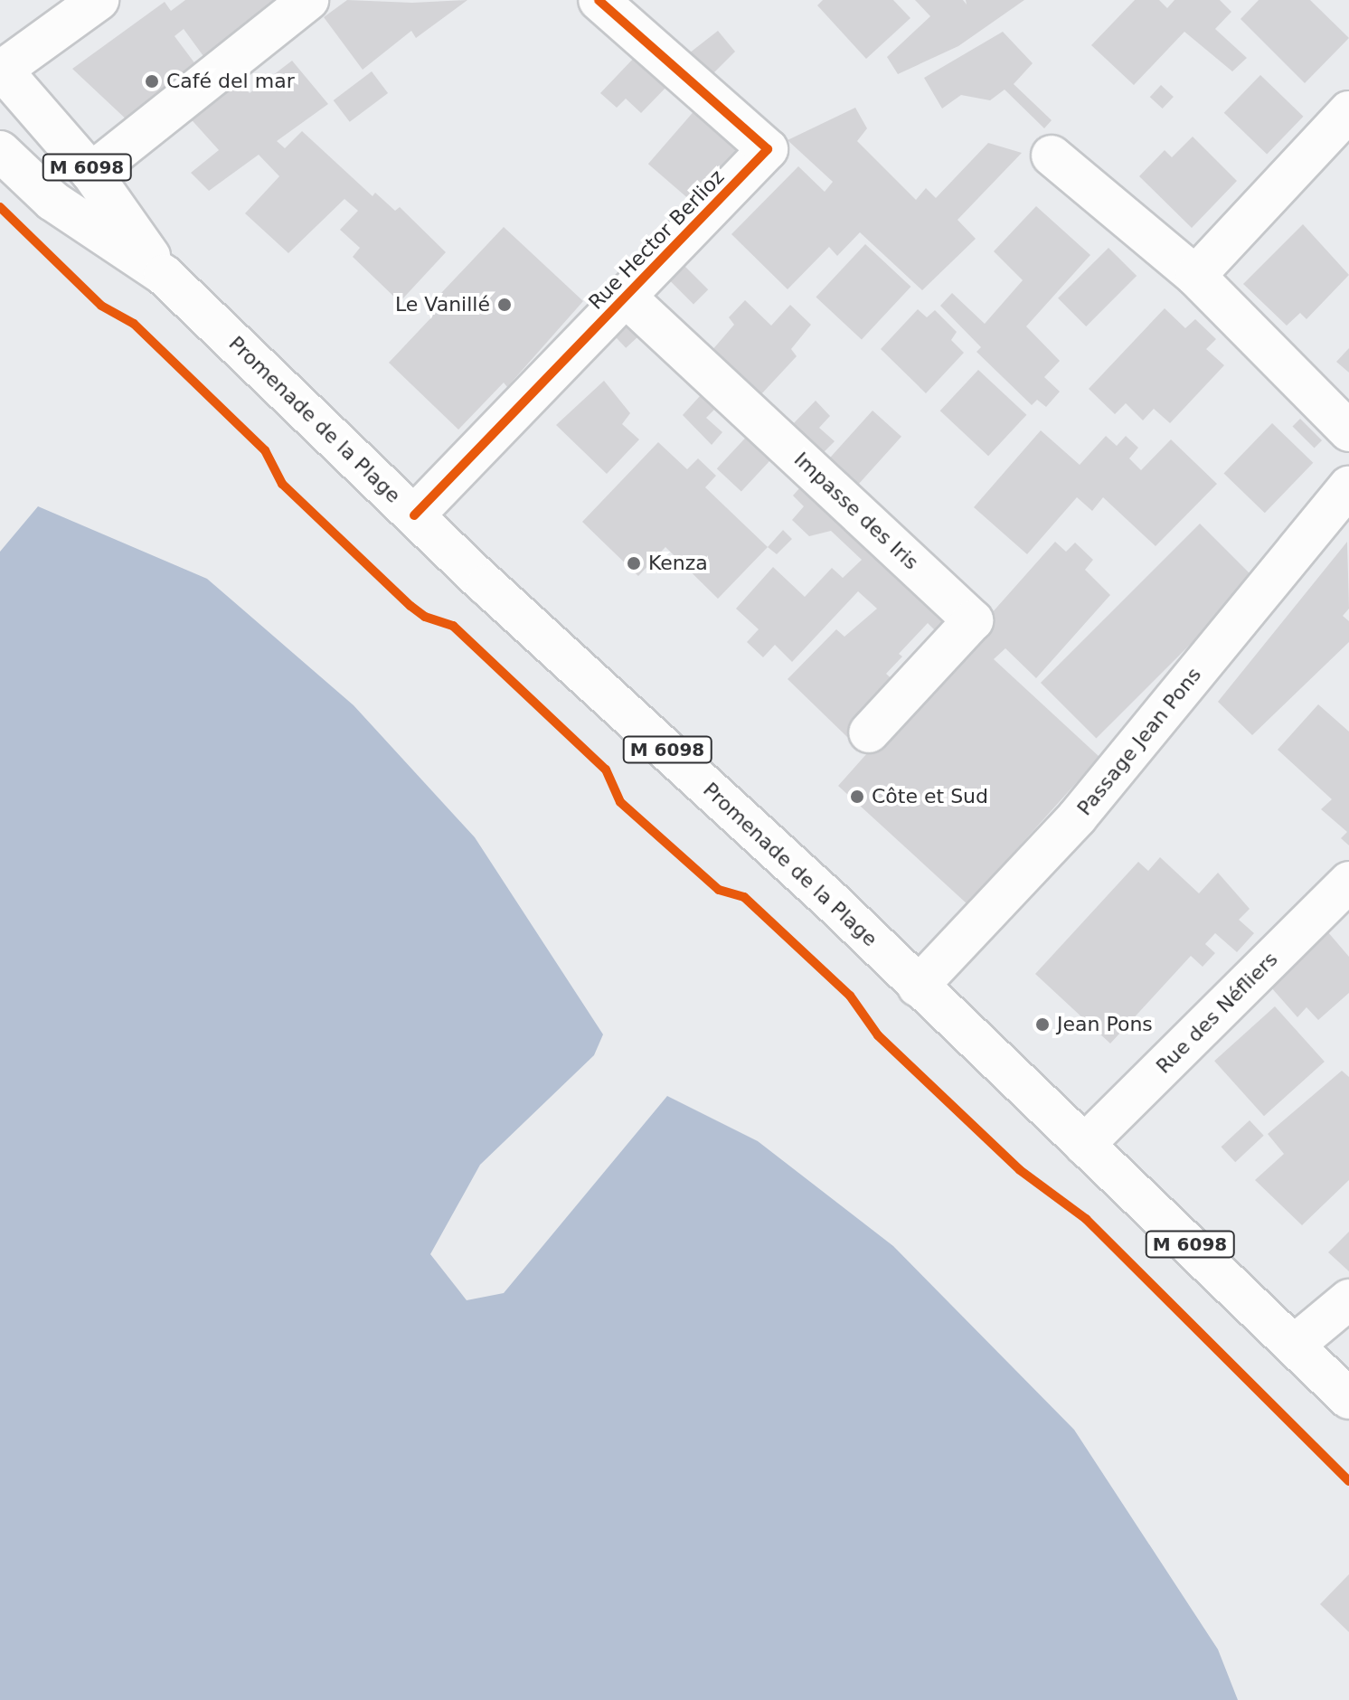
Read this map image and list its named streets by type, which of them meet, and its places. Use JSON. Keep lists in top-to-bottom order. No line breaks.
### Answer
{"streets":{"street":["M 6098","Rue Hector Berlioz","Promenade de la Plage","Impasse des Iris","Passage Jean Pons","Rue des Néfliers"]},"crossings":[["Rue Hector Berlioz","Promenade de la Plage"],["Rue Hector Berlioz","Impasse des Iris"],["Promenade de la Plage","Passage Jean Pons"],["Promenade de la Plage","Rue des Néfliers"]],"places":["Café del mar","Le Vanillé","Kenza","Côte et Sud","Jean Pons"]}
